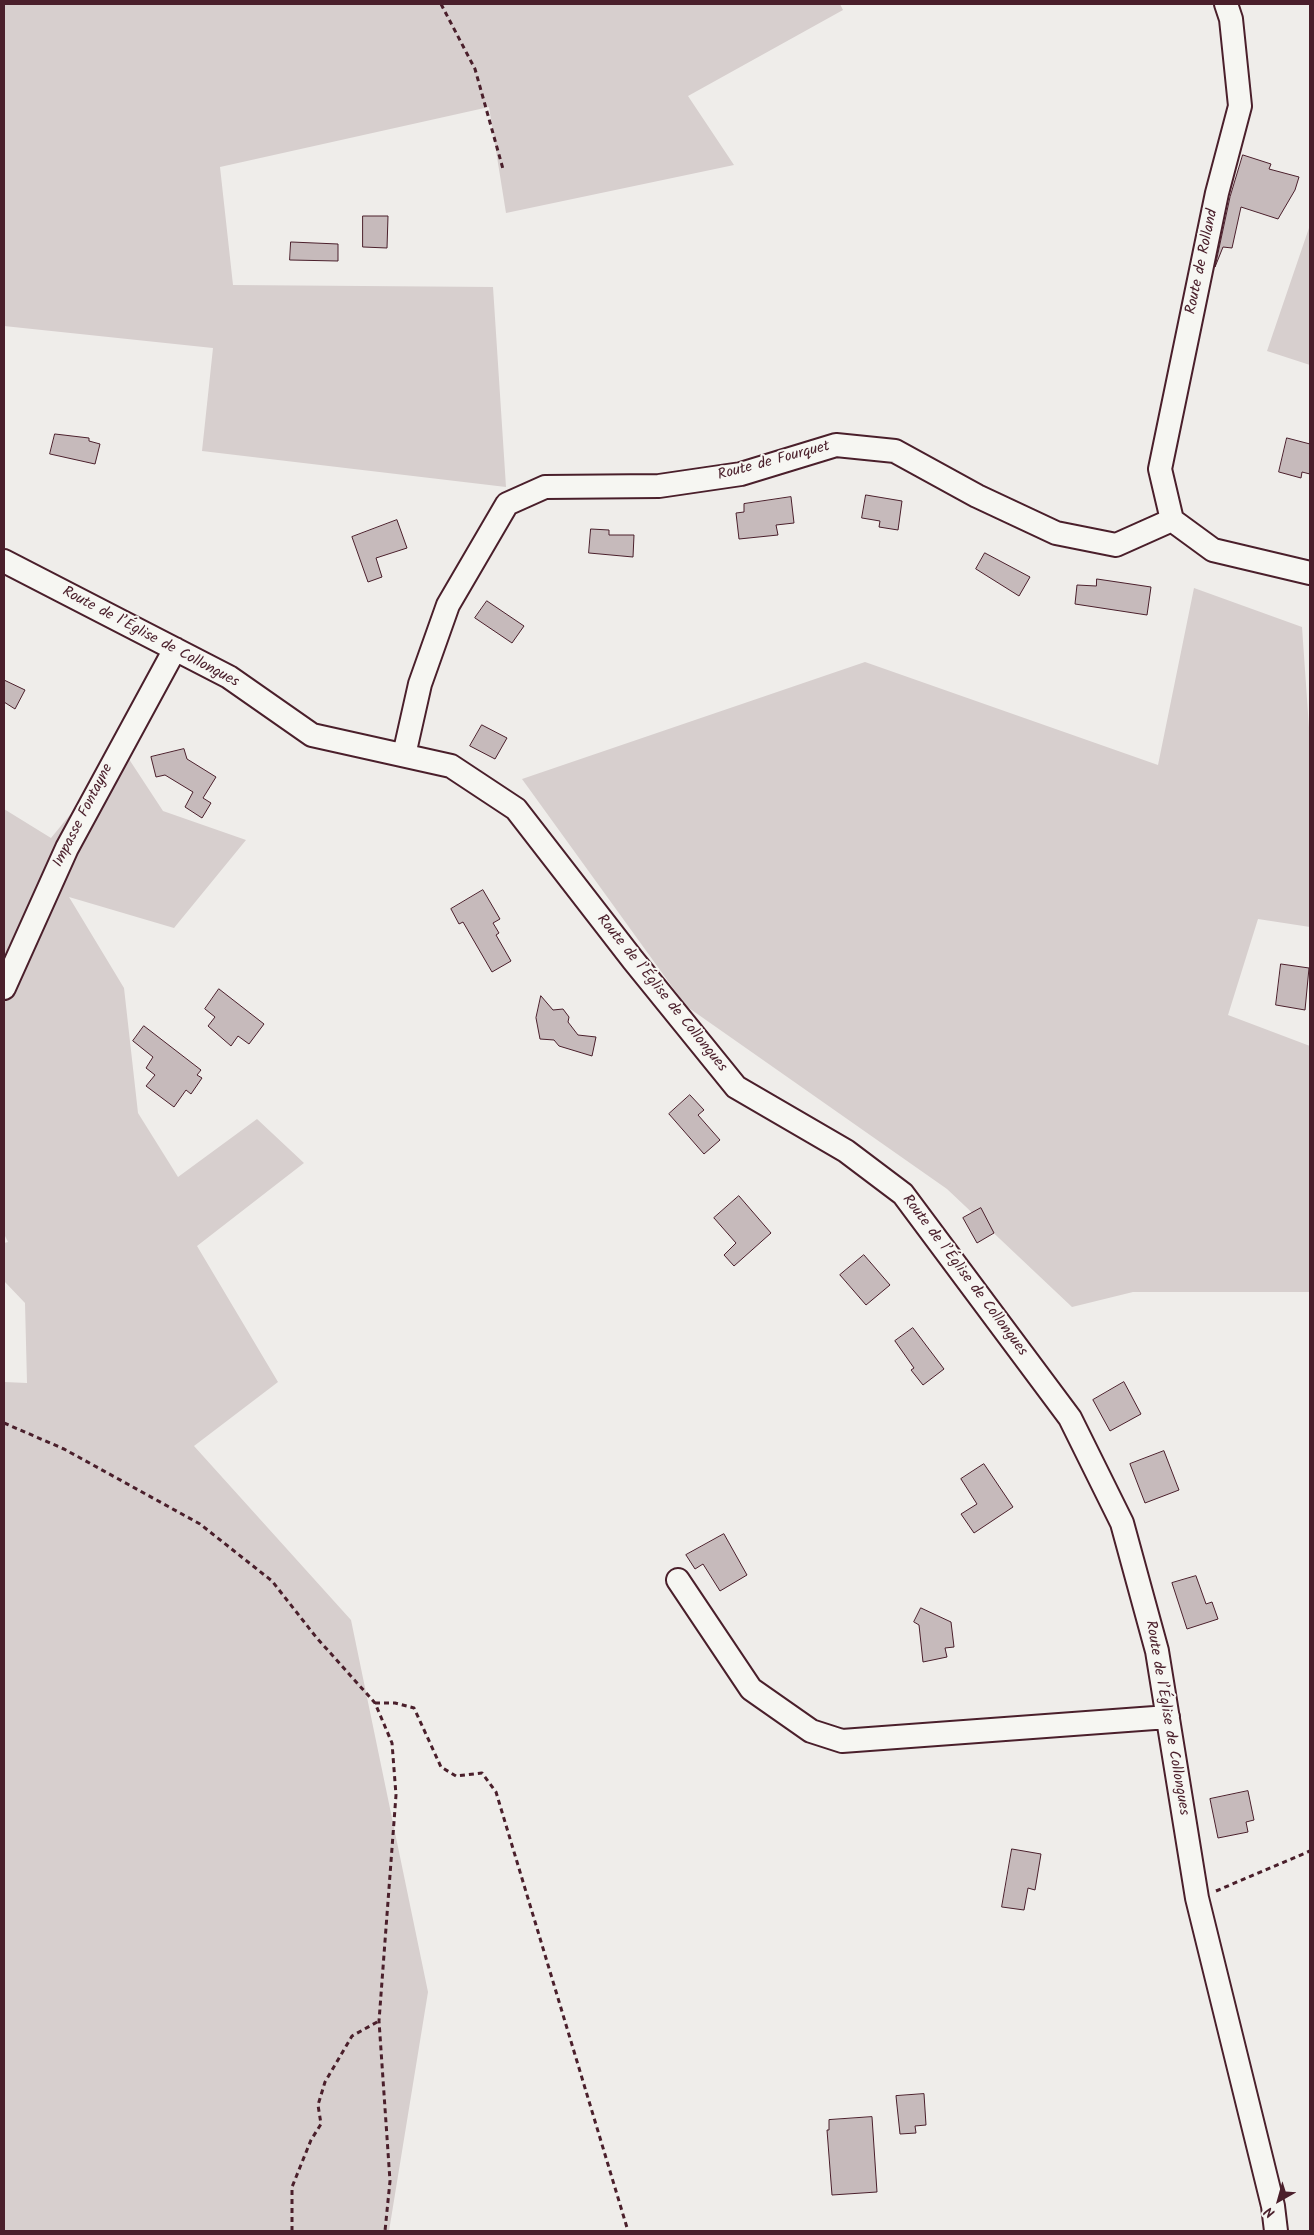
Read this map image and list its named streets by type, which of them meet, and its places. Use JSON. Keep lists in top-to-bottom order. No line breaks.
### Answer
{"streets":{"street":["Route de Rolland","Route de Fourquet","Route de l’Église de Collongues","Impasse Fontayne"]},"crossings":[["Route de Rolland","Route de Fourquet"],["Route de Fourquet","Route de l’Église de Collongues"],["Route de l’Église de Collongues","Impasse Fontayne"]],"north":"bottom left"}
